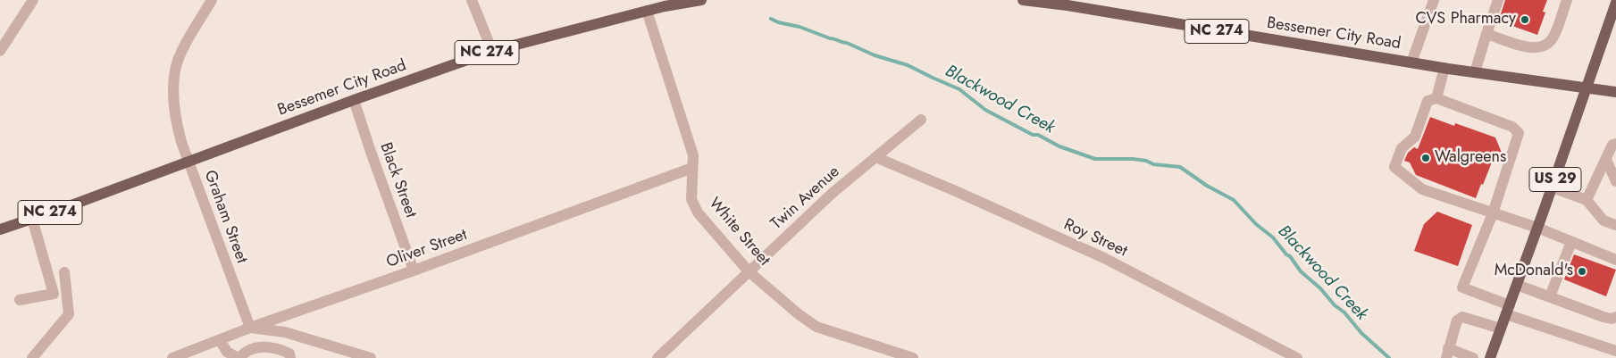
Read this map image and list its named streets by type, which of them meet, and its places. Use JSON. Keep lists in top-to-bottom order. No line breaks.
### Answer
{"streets":{"main road":["NC 274","Bessemer City Road","US 29"],"street":["Black Street","Twin Avenue","Graham Street","White Street","Roy Street","Oliver Street"]},"crossings":[["Bessemer City Road","US 29"],["Bessemer City Road","Black Street"],["Bessemer City Road","Graham Street"],["Bessemer City Road","White Street"],["Black Street","Oliver Street"],["Twin Avenue","White Street"],["Twin Avenue","Roy Street"],["Graham Street","Oliver Street"],["White Street","Oliver Street"]],"water":["Blackwood Creek"],"places":["CVS Pharmacy","Walgreens","McDonald's"]}
